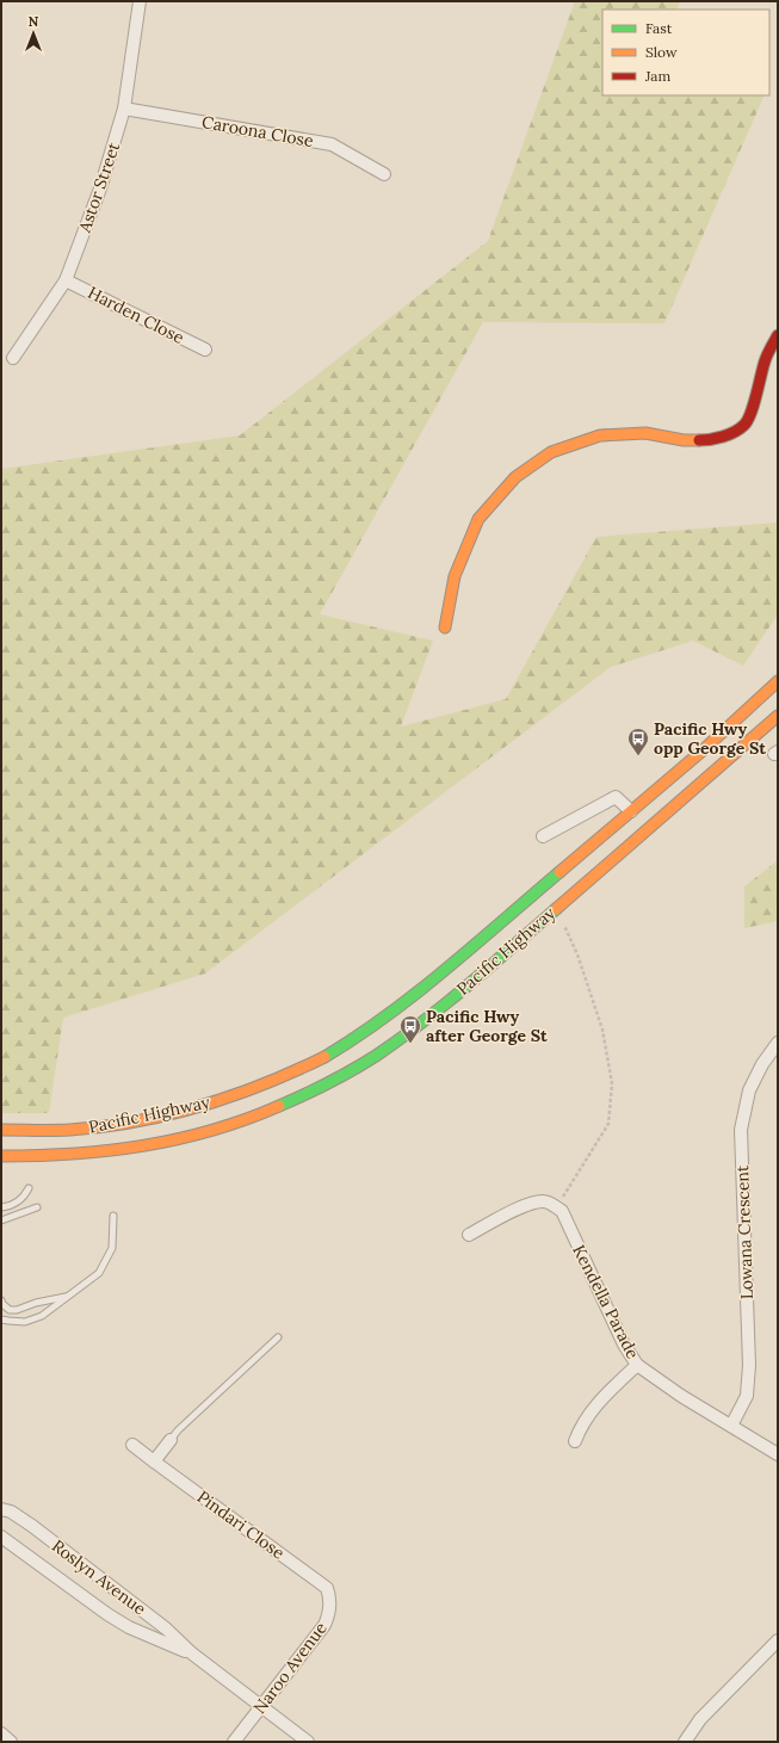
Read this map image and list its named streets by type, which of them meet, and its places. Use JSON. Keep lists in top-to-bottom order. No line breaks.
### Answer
{"streets":{"main road":["Pacific Highway"],"street":["Caroona Close","Astor Street","Harden Close","Lowana Crescent","Kendella Parade","Pindari Close","Roslyn Avenue","Naroo Avenue"]},"crossings":[["Caroona Close","Astor Street"],["Astor Street","Harden Close"],["Lowana Crescent","Kendella Parade"],["Pindari Close","Naroo Avenue"],["Roslyn Avenue","Naroo Avenue"]],"places":{"bus stop":["Pacific Hwy opp George St","Pacific Hwy after George St"]},"legend":["Fast","Slow","Jam"],"north":"top"}
